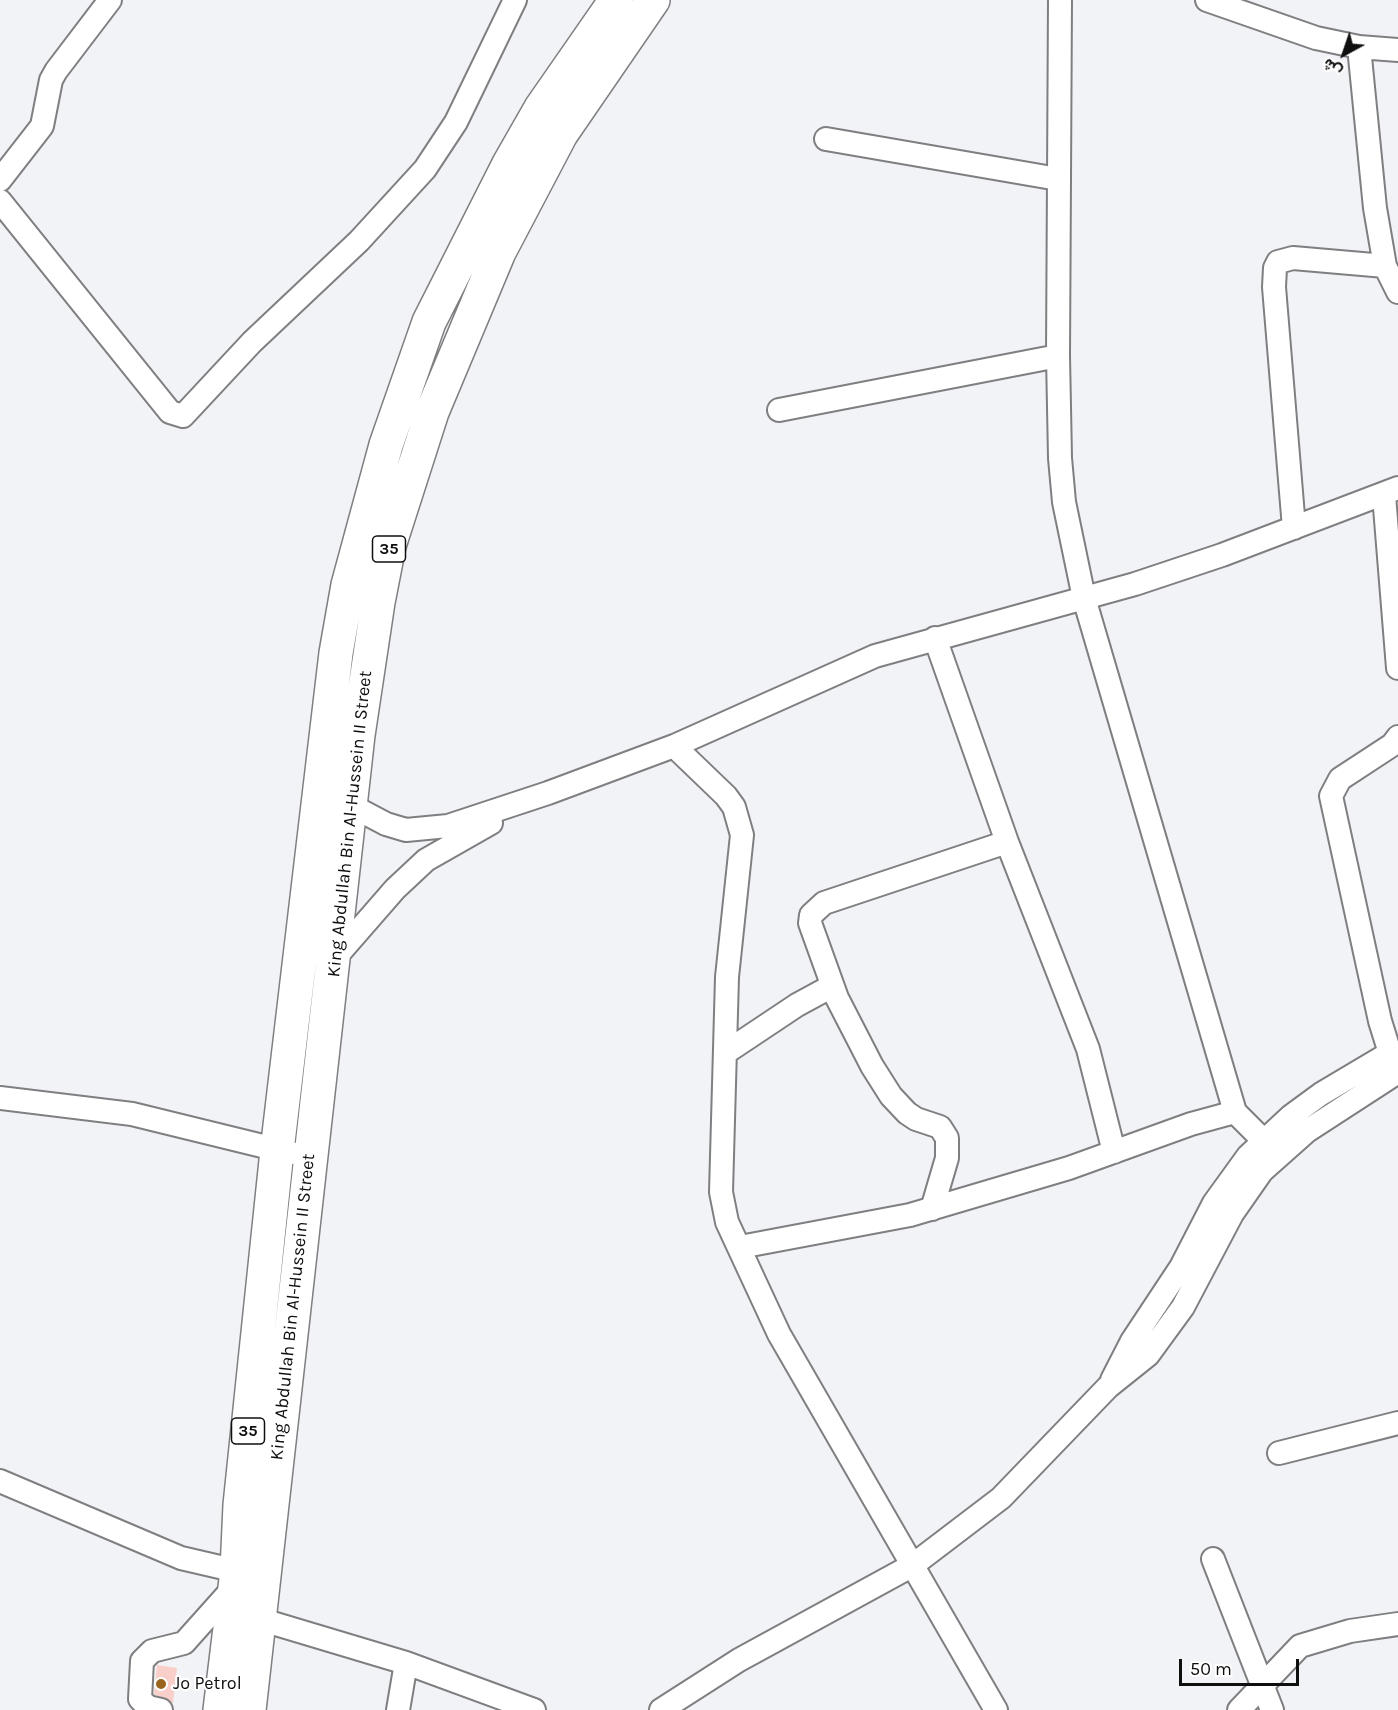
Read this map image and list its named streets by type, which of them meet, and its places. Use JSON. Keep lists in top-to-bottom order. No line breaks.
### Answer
{"streets":{"highway":["35","King Abdullah Bin Al-Hussein II Street"]},"places":["Jo Petrol"],"scale_bar":"50 m","north":"bottom left"}
